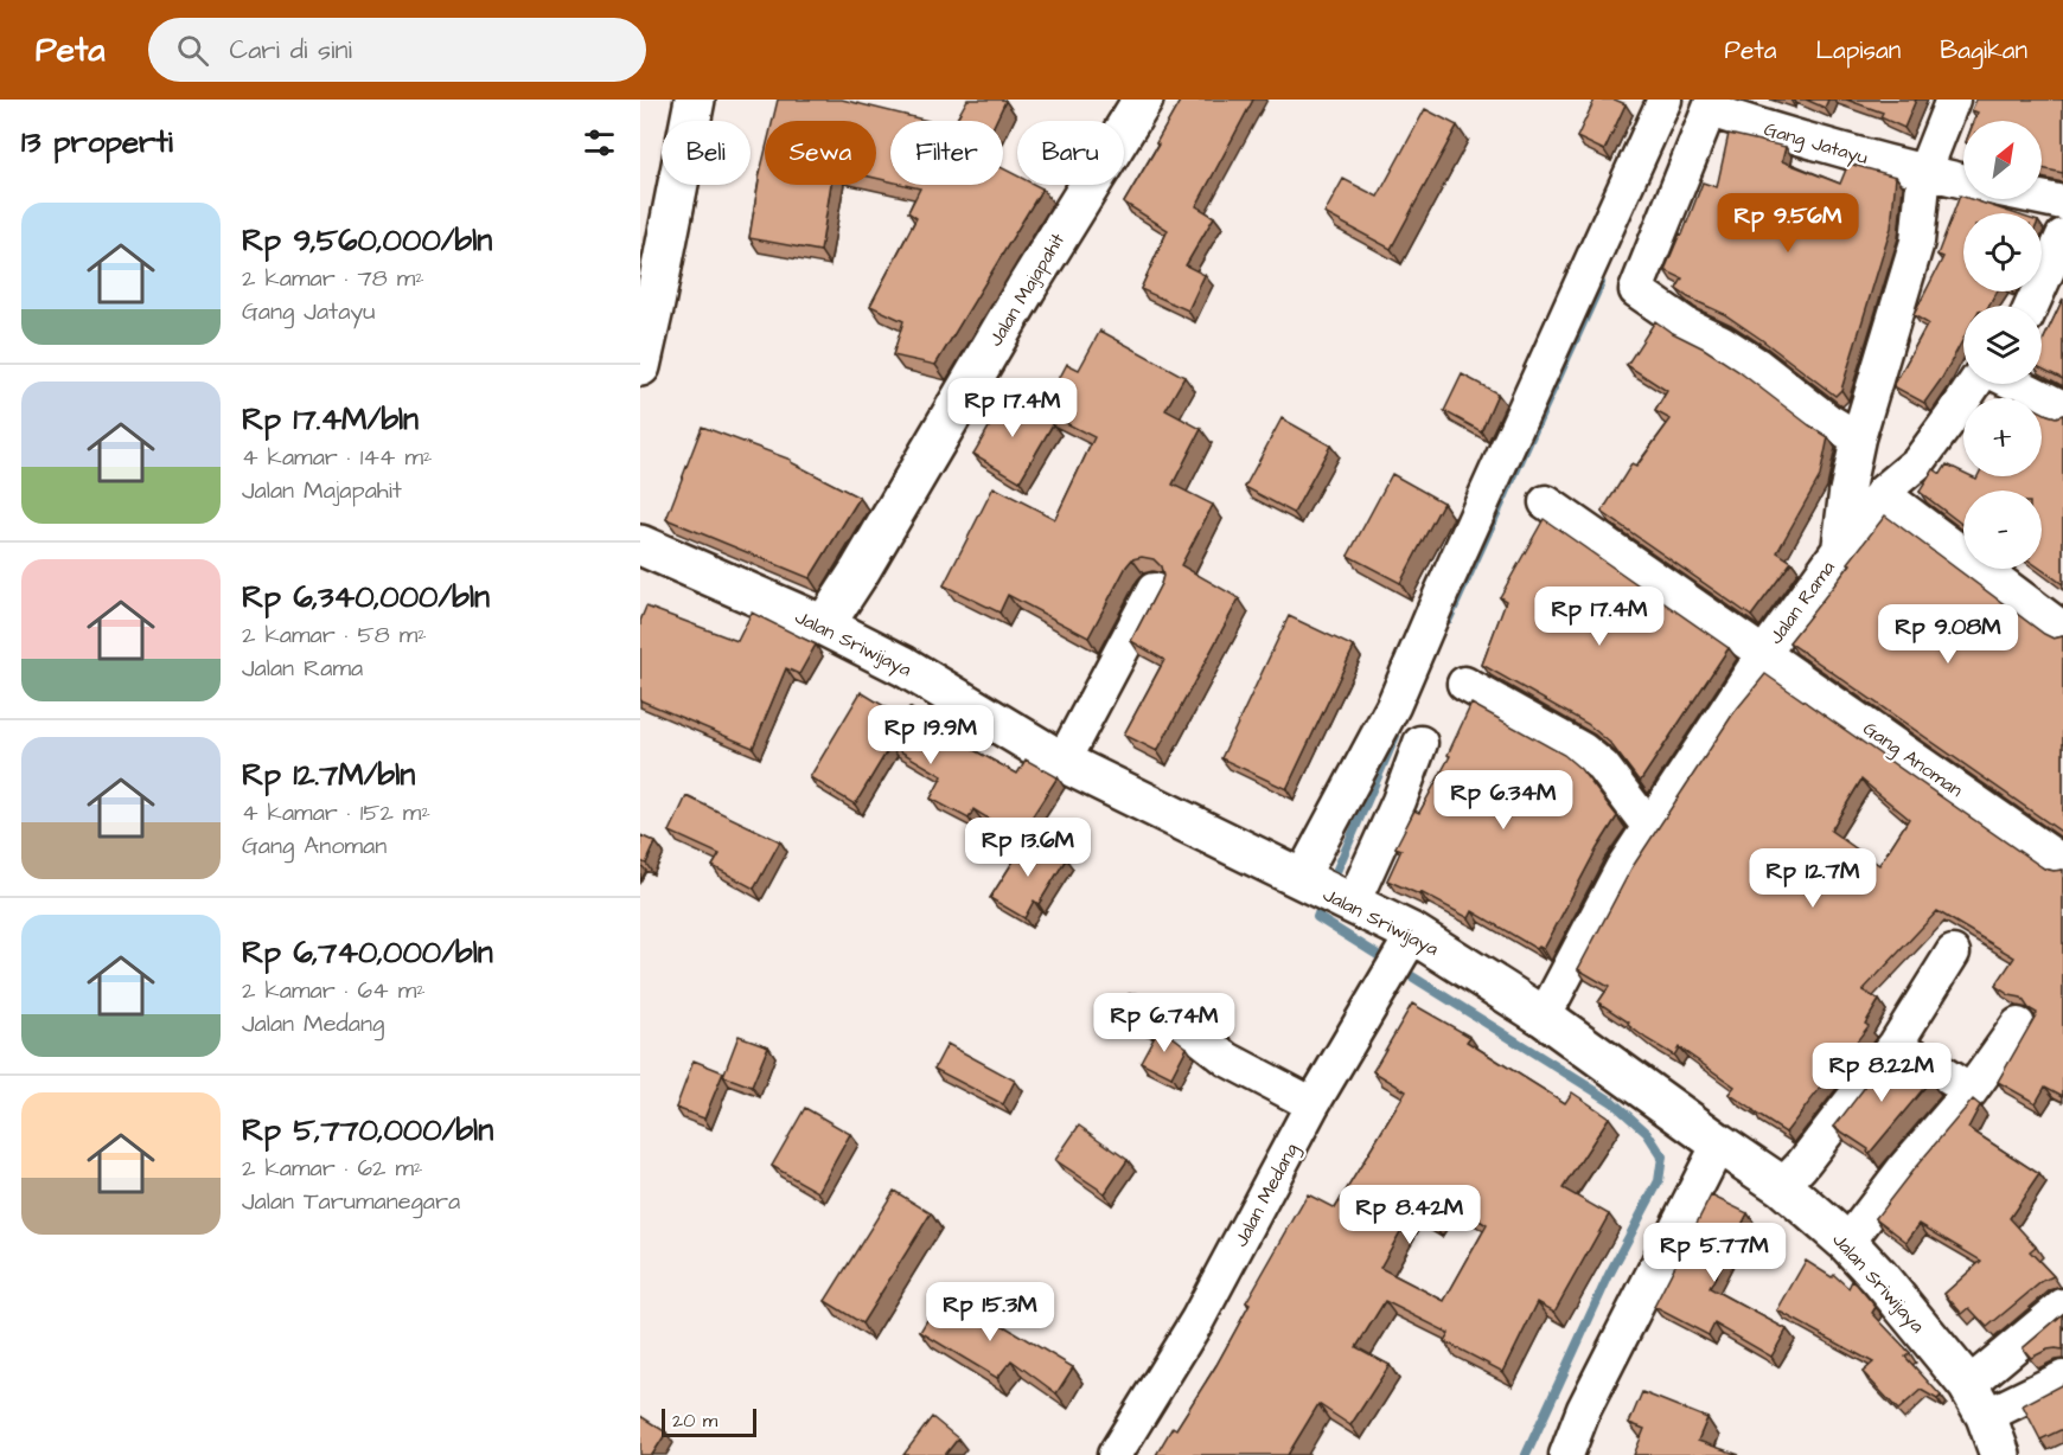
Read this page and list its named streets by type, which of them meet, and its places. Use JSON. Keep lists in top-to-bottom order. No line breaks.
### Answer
{"streets":{"main road":["Jalan Majapahit","Jalan Sriwijaya"],"street":["Gang Jatayu","Jalan Rama","Gang Anoman","Jalan Medang"]},"crossings":[["Gang Jatayu","Jalan Rama"],["Jalan Majapahit","Jalan Sriwijaya"],["Jalan Rama","Jalan Sriwijaya"],["Jalan Rama","Gang Anoman"],["Jalan Sriwijaya","Jalan Medang"]],"scale_bar":"20 m","north":"top right","page":{"header":"Peta","search":"Cari di sini","nav":["Peta","Lapisan","Bagikan"],"heading":"13 properti","map_buttons":["+","−"],"chip":["Beli","Sewa","Filter","Baru"],"list":[{"name":"Rp 9,560,000/bln","note":"2 kamar · 78 m² · Gang Jatayu"},{"name":"Rp 17.4M/bln","note":"4 kamar · 144 m² · Jalan Majapahit"},{"name":"Rp 6,340,000/bln","note":"2 kamar · 58 m² · Jalan Rama"},{"name":"Rp 12.7M/bln","note":"4 kamar · 152 m² · Gang Anoman"},{"name":"Rp 6,740,000/bln","note":"2 kamar · 64 m² · Jalan Medang"},{"name":"Rp 5,770,000/bln","note":"2 kamar · 62 m² · Jalan Tarumanegara"}],"price":["Rp 9.56M","Rp 17.4M","Rp 17.4M","Rp 9.08M","Rp 19.9M","Rp 6.34M","Rp 13.6M","Rp 12.7M","Rp 6.74M","Rp 8.22M","Rp 8.42M","Rp 5.77M","Rp 15.3M"],"scale":"20 m"}}
